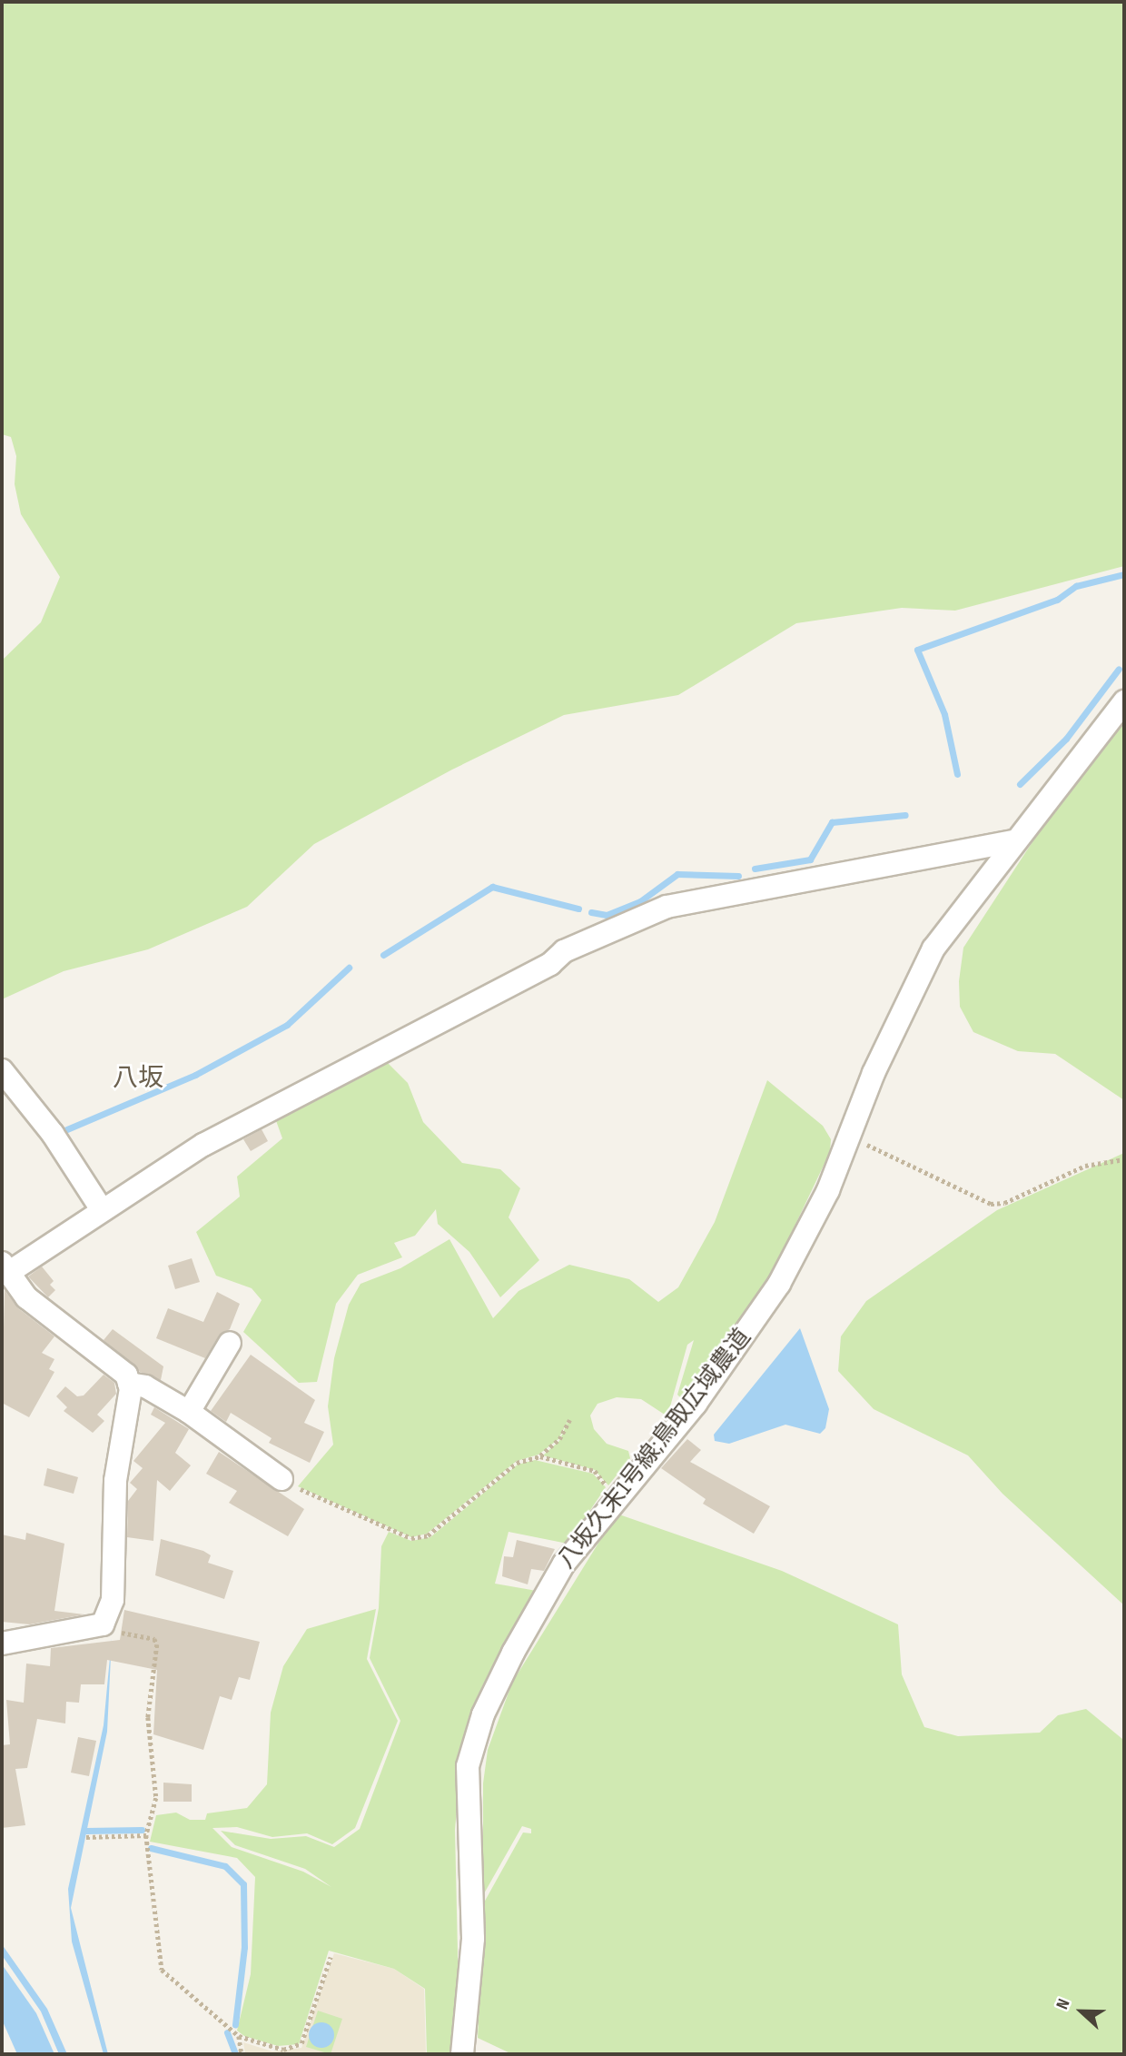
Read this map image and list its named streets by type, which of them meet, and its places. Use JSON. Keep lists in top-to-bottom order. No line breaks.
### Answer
{"streets":{"street":["八坂久末1号線;鳥取広域農道"]},"districts":["八坂"],"north":"left"}
